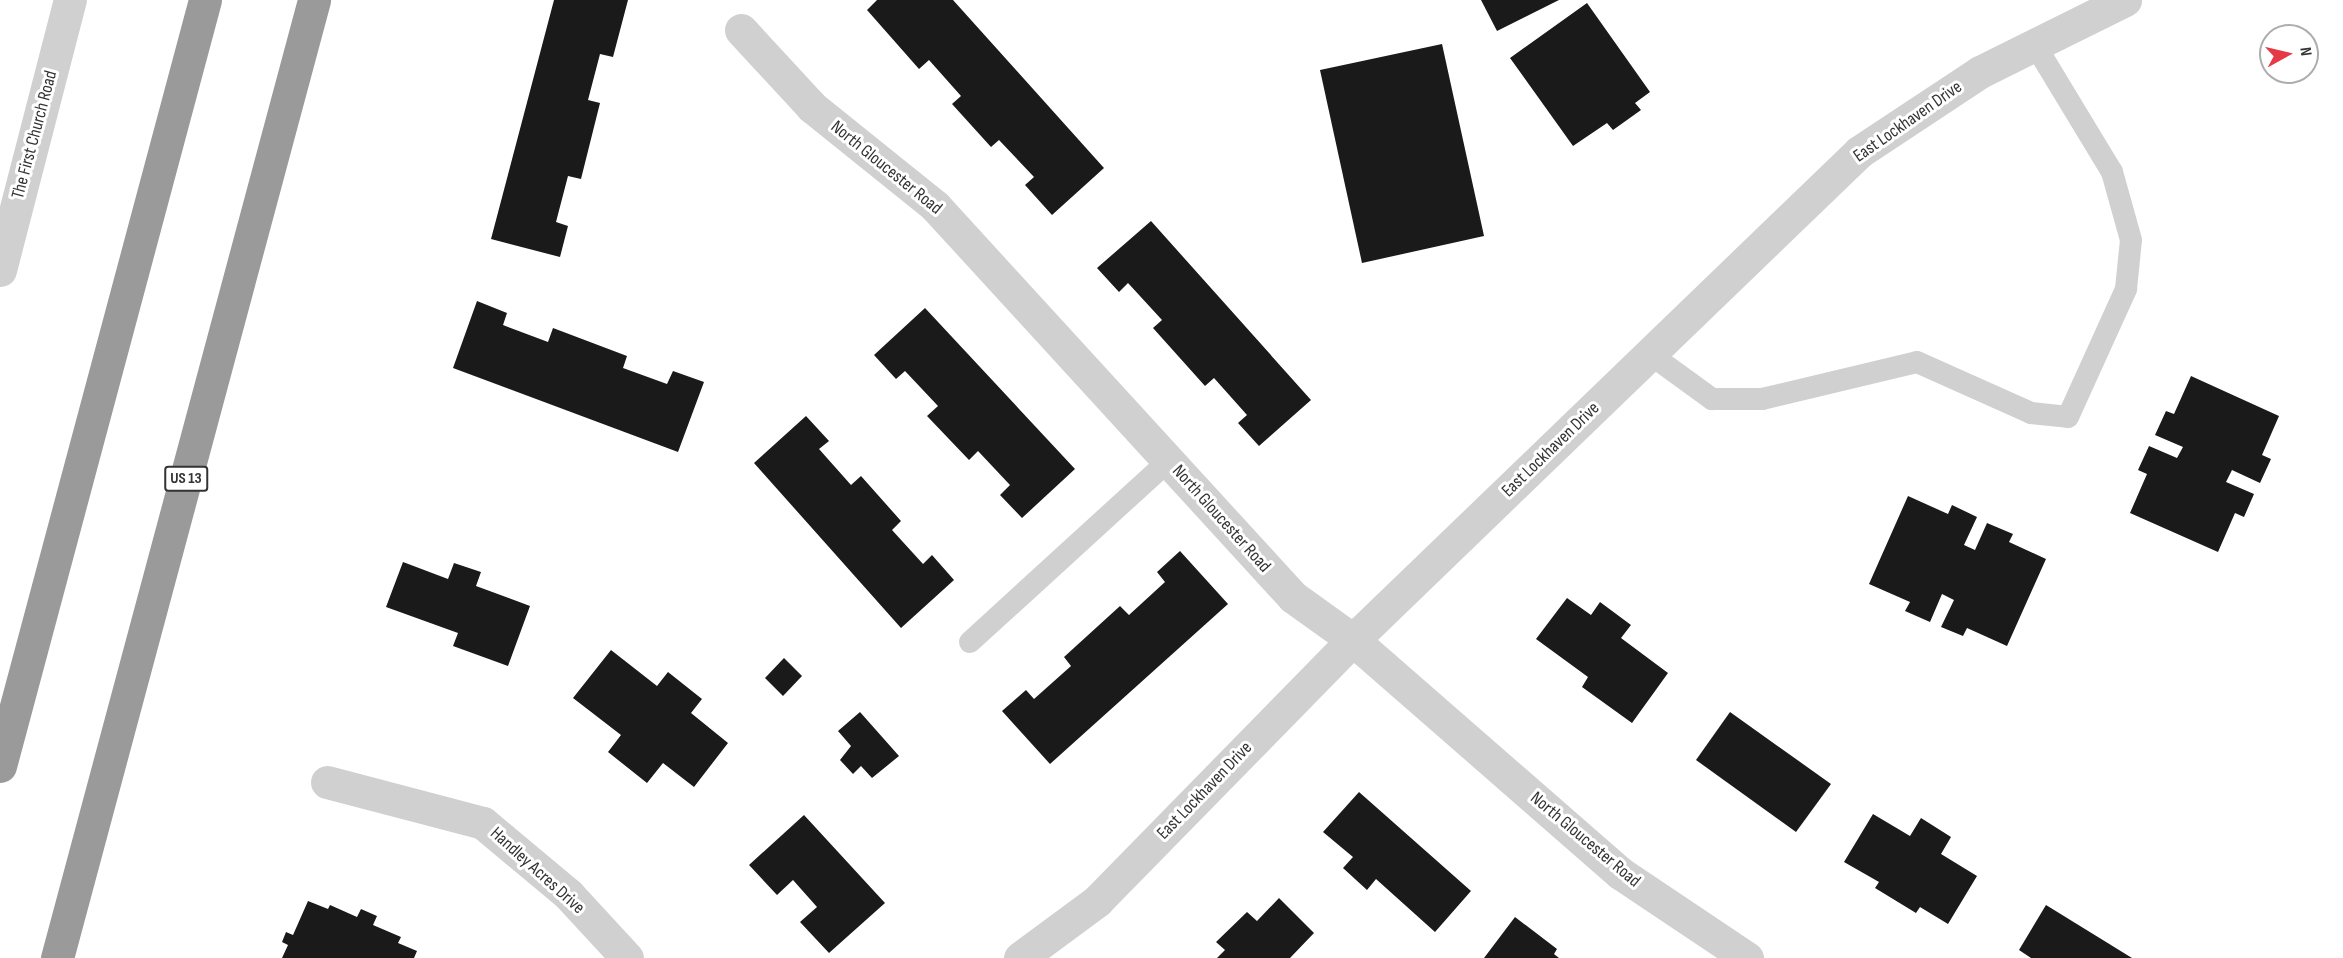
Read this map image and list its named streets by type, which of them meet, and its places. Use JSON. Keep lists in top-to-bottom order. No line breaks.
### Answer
{"streets":{"highway":["US 13"],"street":["East Lockhaven Drive","The First Church Road","North Gloucester Road","Handley Acres Drive"]},"crossings":[["East Lockhaven Drive","North Gloucester Road"]],"north":"right"}
